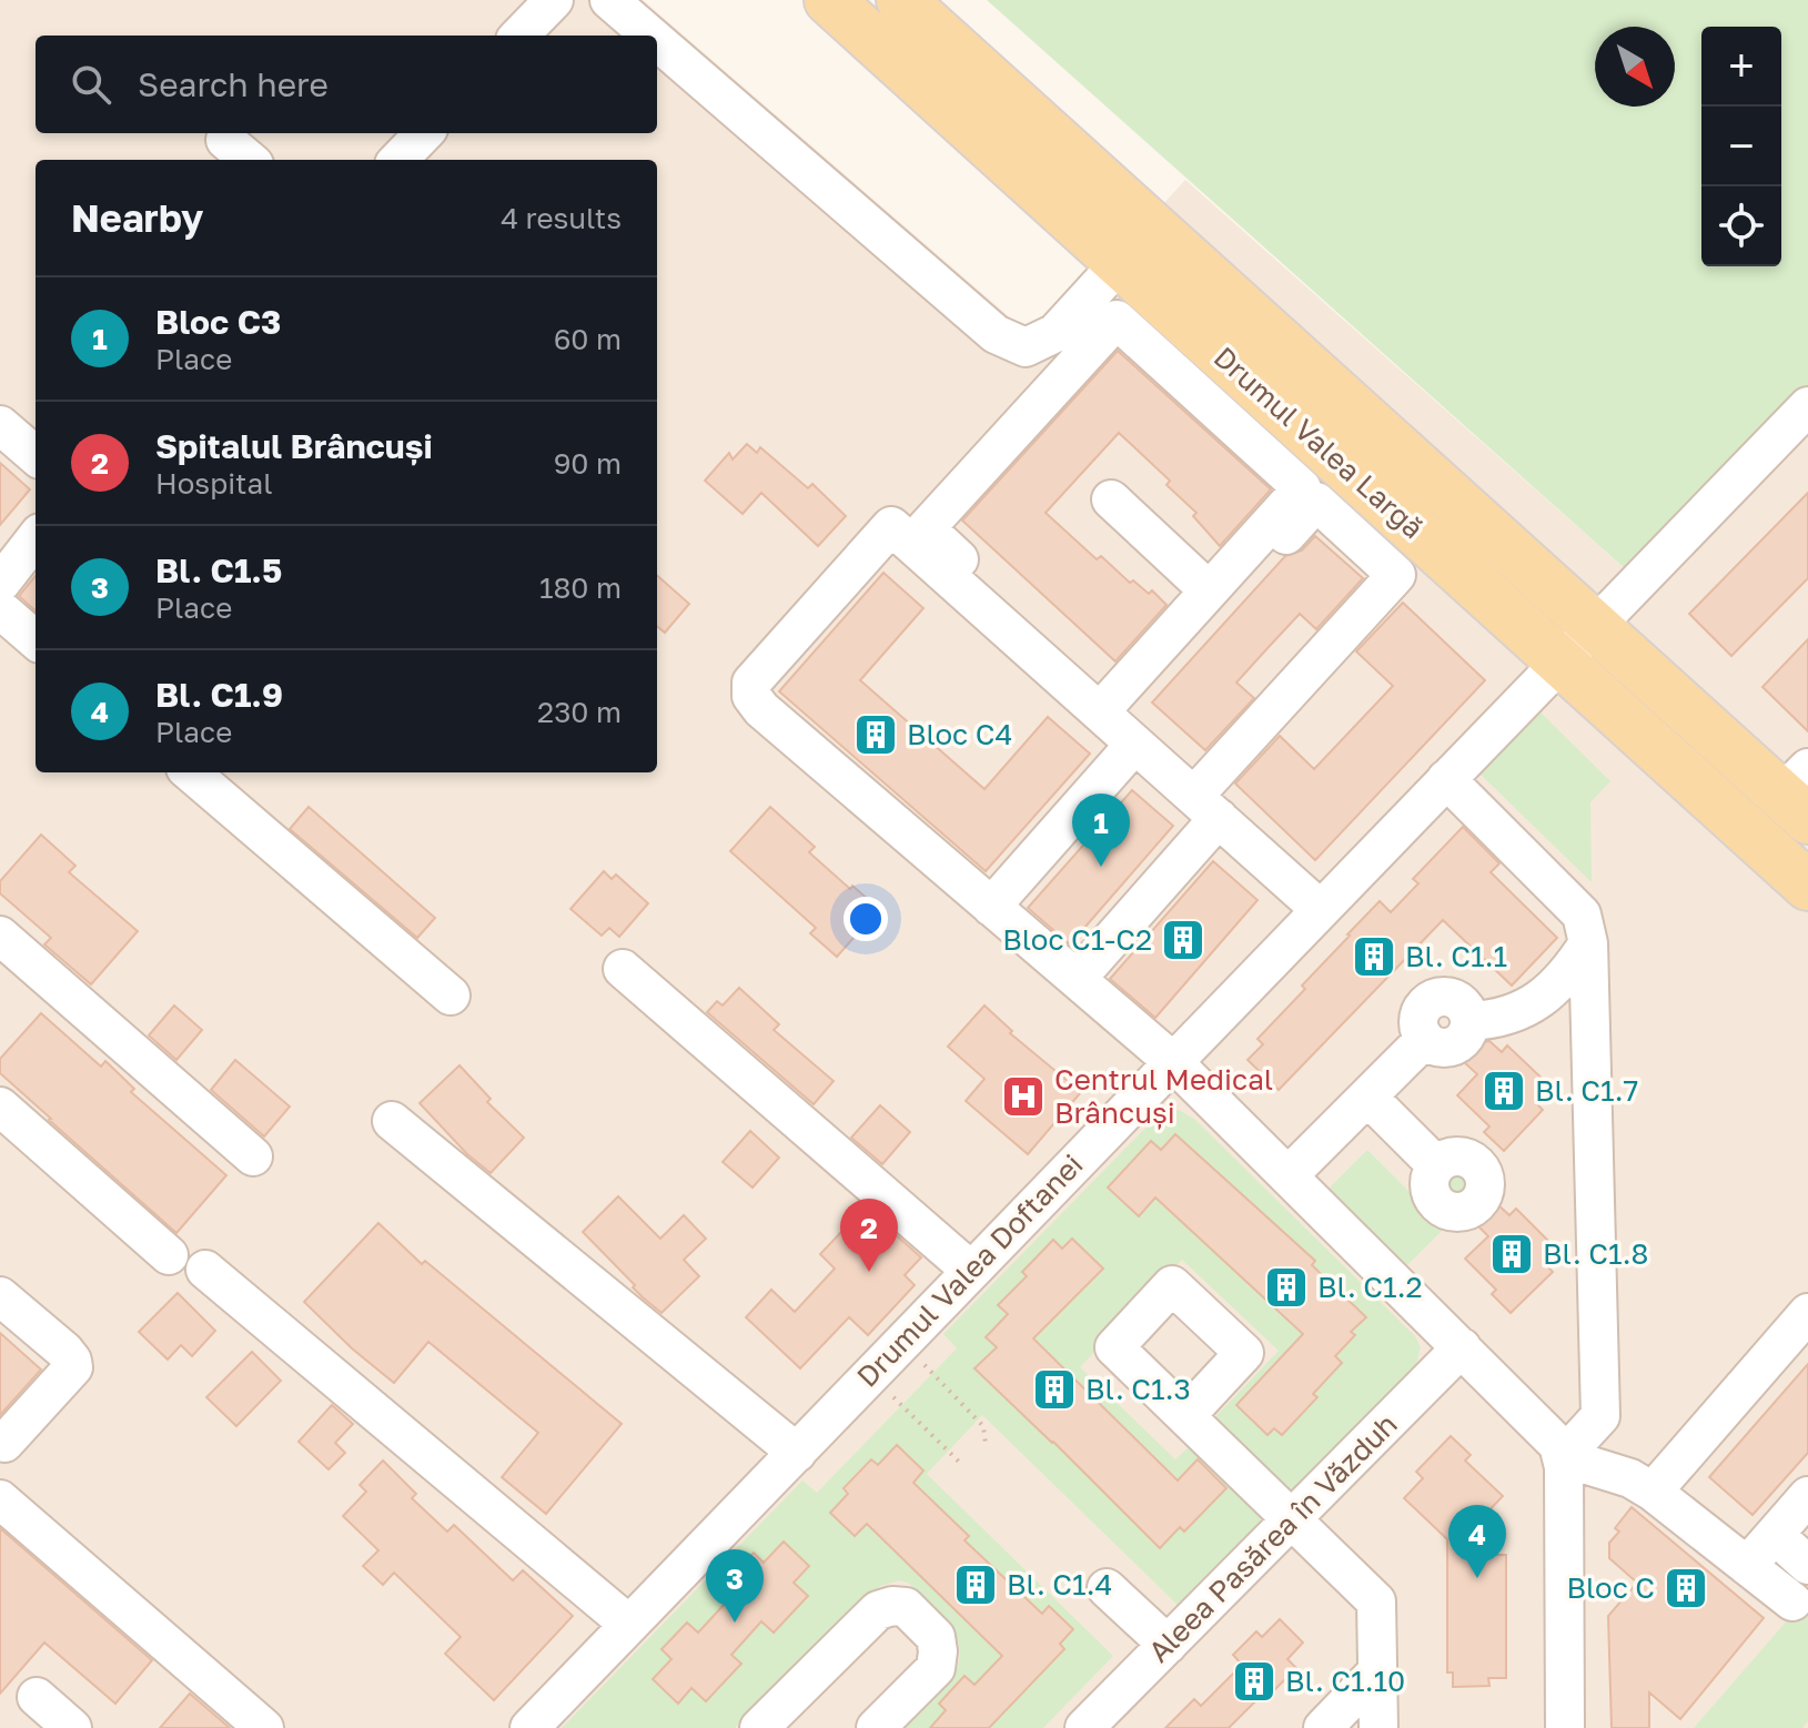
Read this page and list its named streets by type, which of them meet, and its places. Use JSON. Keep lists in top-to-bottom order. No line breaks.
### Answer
{"streets":{"main road":["Drumul Valea Largă"],"street":["Drumul Valea Doftanei","Aleea Pasărea în Văzduh"]},"crossings":[["Drumul Valea Largă","Drumul Valea Doftanei"]],"places":{"building":["Bloc C4","Bloc C1-C2","Bl. C1.1","Bl. C1.7","Bl. C1.8","Bl. C1.2","Bl. C1.3","Bl. C1.4","Bloc C","Bl. C1.10"],"hospital":["Centrul Medical Brâncuși"]},"north":"bottom right","page":{"map_buttons":["+","−"],"search":"Search here","heading":["Nearby","4 results"],"list":[{"mark":"1","name":"Bloc C3","note":"Place","value":"60 m"},{"mark":"2","name":"Spitalul Brâncuși","note":"Hospital","value":"90 m"},{"mark":"3","name":"Bl. C1.5","note":"Place","value":"180 m"},{"mark":"4","name":"Bl. C1.9","note":"Place","value":"230 m"}],"pins":["1","2","4","3"]}}
